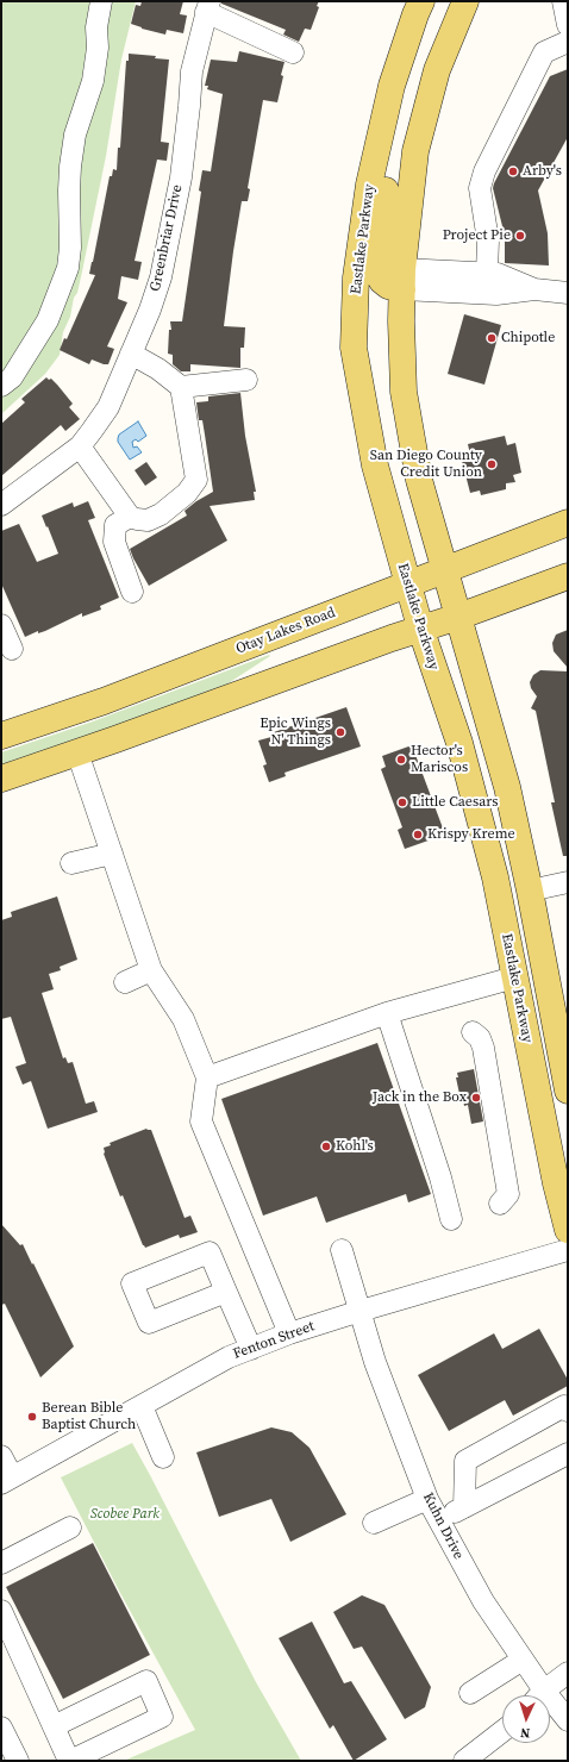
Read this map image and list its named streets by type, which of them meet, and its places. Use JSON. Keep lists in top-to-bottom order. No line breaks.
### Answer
{"streets":{"main road":["Eastlake Parkway","Otay Lakes Road"],"street":["Greenbriar Drive","Fenton Street","Kuhn Drive"]},"crossings":[["Eastlake Parkway","Otay Lakes Road"],["Fenton Street","Kuhn Drive"]],"parks":["Scobee Park"],"places":["Arby's","Project Pie","Chipotle","San Diego County Credit Union","Epic Wings N' Things","Hector's Mariscos","Little Caesars","Krispy Kreme","Jack in the Box","Kohl's","Berean Bible Baptist Church"],"north":"bottom"}
